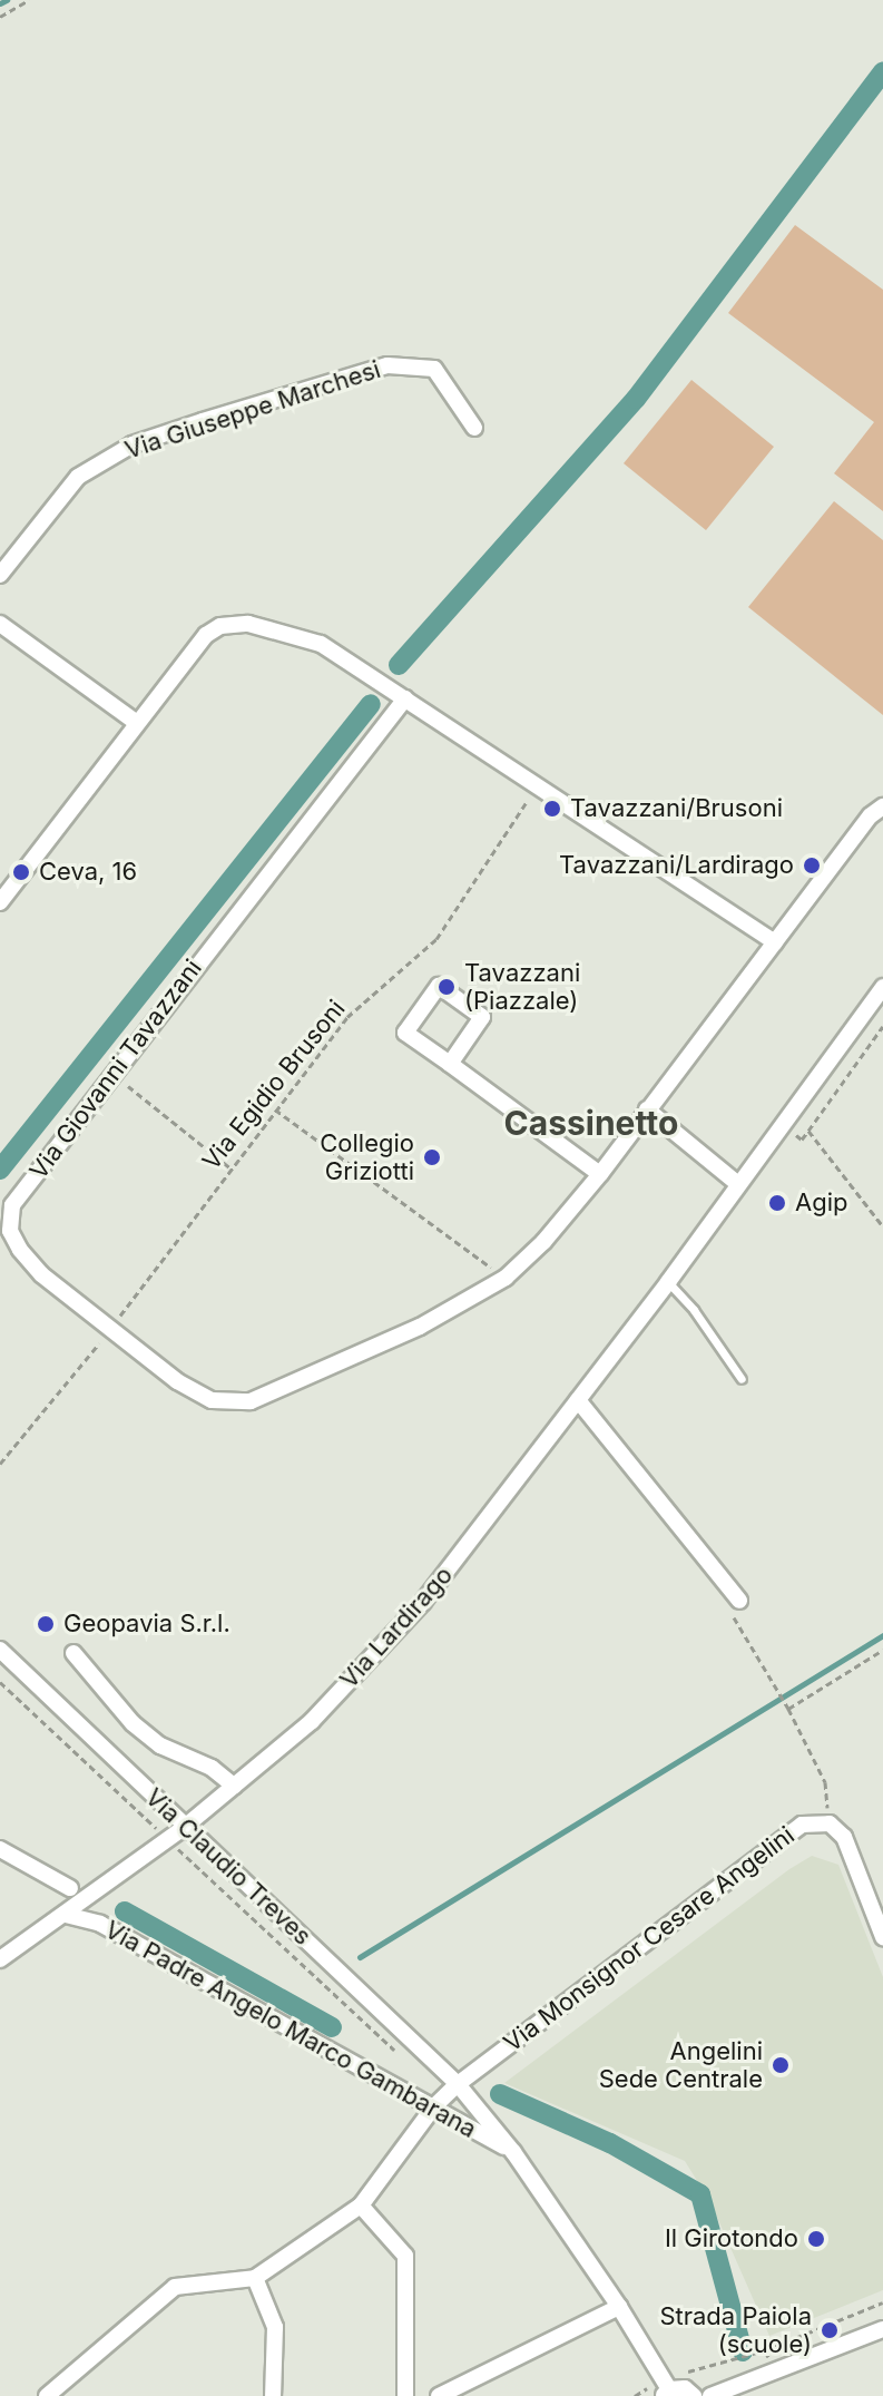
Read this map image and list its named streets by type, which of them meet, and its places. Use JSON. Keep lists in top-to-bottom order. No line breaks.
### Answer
{"streets":{"street":["Via Giuseppe Marchesi","Via Giovanni Tavazzani","Via Lardirago","Via Claudio Treves","Via Monsignor Cesare Angelini","Via Padre Angelo Marco Gambarana"],"path":["Via Egidio Brusoni"]},"crossings":[["Via Giovanni Tavazzani","Via Egidio Brusoni"],["Via Lardirago","Via Claudio Treves"],["Via Lardirago","Via Padre Angelo Marco Gambarana"],["Via Claudio Treves","Via Monsignor Cesare Angelini"],["Via Claudio Treves","Via Padre Angelo Marco Gambarana"],["Via Monsignor Cesare Angelini","Via Padre Angelo Marco Gambarana"]],"districts":["Cassinetto"],"places":["Tavazzani/Brusoni","Tavazzani/Lardirago","Ceva, 16","Tavazzani (Piazzale)","Collegio Griziotti","Agip","Geopavia S.r.l.","Angelini Sede Centrale","Il Girotondo","Strada Paiola (scuole)"]}
